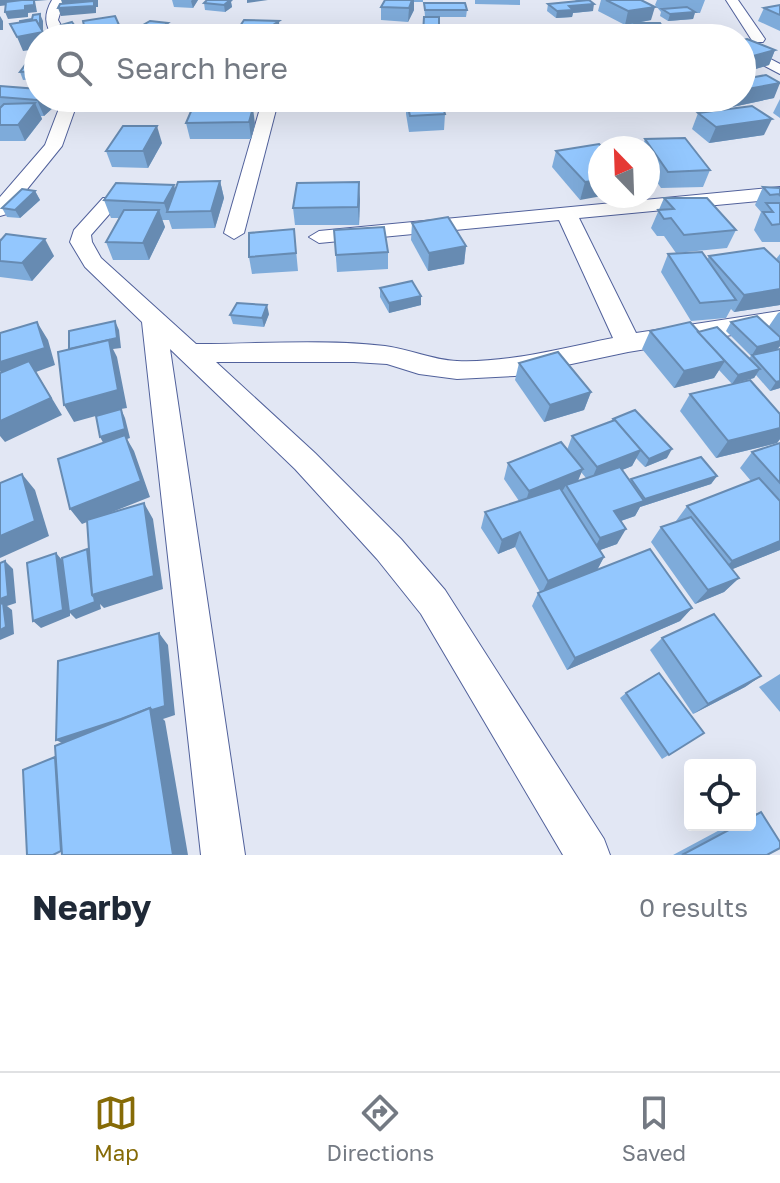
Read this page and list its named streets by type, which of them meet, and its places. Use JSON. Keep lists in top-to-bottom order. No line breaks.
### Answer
{"north":"top left","page":{"search":"Search here","heading":["Nearby","0 results"],"nav":["Map","Directions","Saved"]}}
